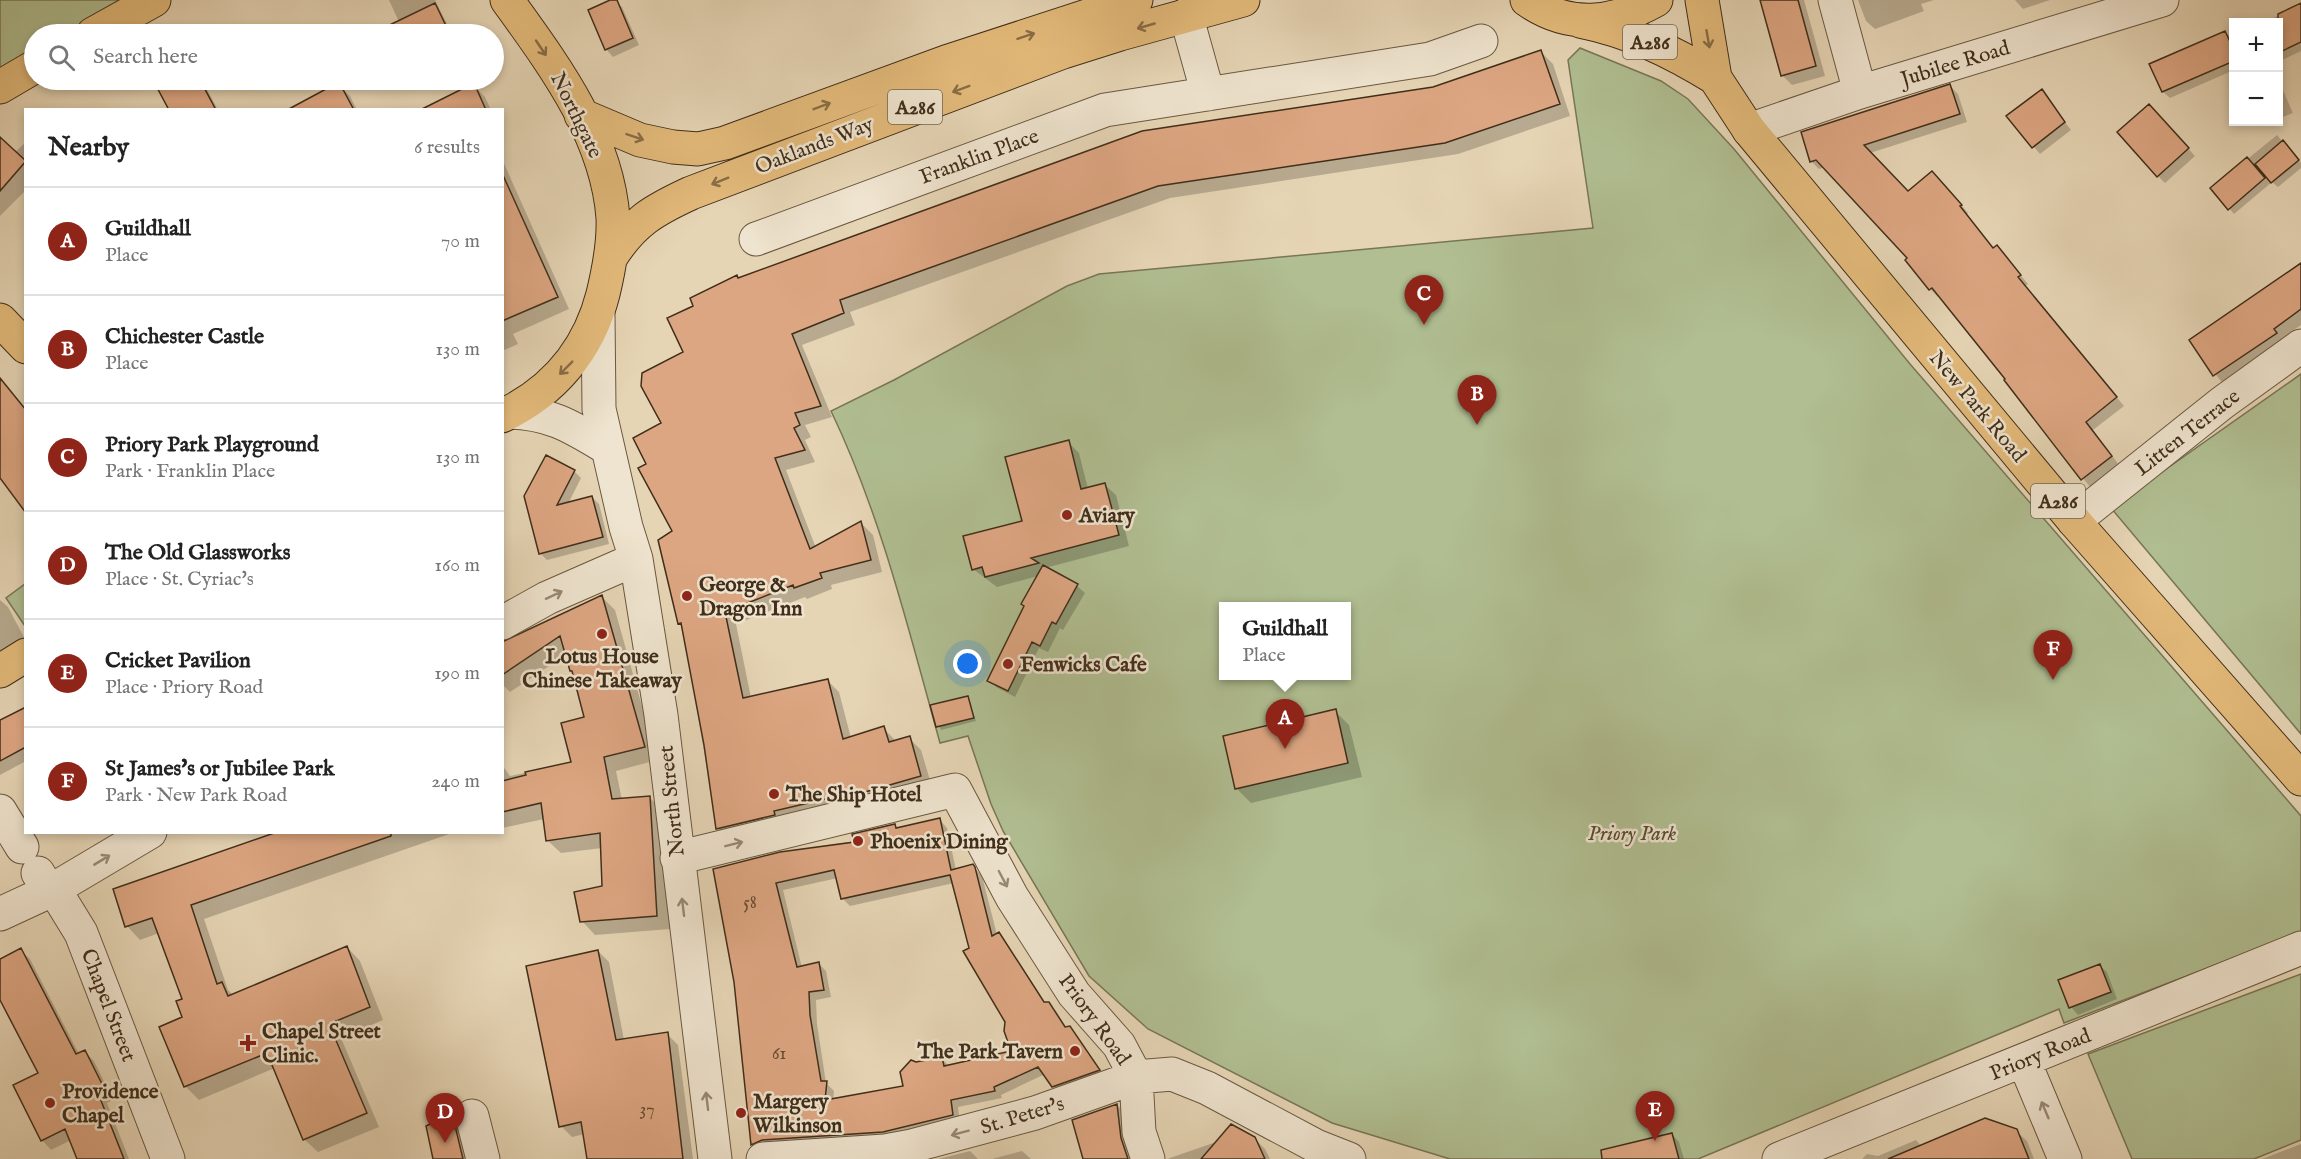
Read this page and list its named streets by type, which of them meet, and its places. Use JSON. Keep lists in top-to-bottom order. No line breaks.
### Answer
{"streets":{"main road":["A286","Northgate","Oaklands Way","New Park Road"],"street":["Jubilee Road","Franklin Place","Litten Terrace","North Street","Chapel Street","Priory Road","St. Peter's"]},"crossings":[["Jubilee Road","New Park Road"],["Northgate","Oaklands Way"],["Northgate","North Street"],["New Park Road","Litten Terrace"],["North Street","Priory Road"],["Priory Road","St. Peter's"]],"one_way":["North Street","Priory Road","St. Peter's"],"parks":["Priory Park"],"places":{"other":["Aviary","George & Dragon Inn","Lotus House Chinese Takeaway","Fenwicks Cafe","The Ship Hotel","Phoenix Dining","The Park Tavern","Providence Chapel","Margery Wilkinson"],"health":["Chapel Street Clinic."]},"house_numbers":["58","61","37"],"page":{"map_buttons":["+","−"],"search":"Search here","heading":["Nearby","6 results"],"list":[{"mark":"A","name":"Guildhall","note":"Place","value":"70 m"},{"mark":"B","name":"Chichester Castle","note":"Place","value":"130 m"},{"mark":"C","name":"Priory Park Playground","note":"Park · Franklin Place","value":"130 m"},{"mark":"D","name":"The Old Glassworks","note":"Place · St. Cyriac's","value":"160 m"},{"mark":"E","name":"Cricket Pavilion","note":"Place · Priory Road","value":"190 m"},{"mark":"F","name":"St James's or Jubilee Park","note":"Park · New Park Road","value":"240 m"}],"pins":["C","B","F","A","E","D"],"popup":["Guildhall","Place"]}}
